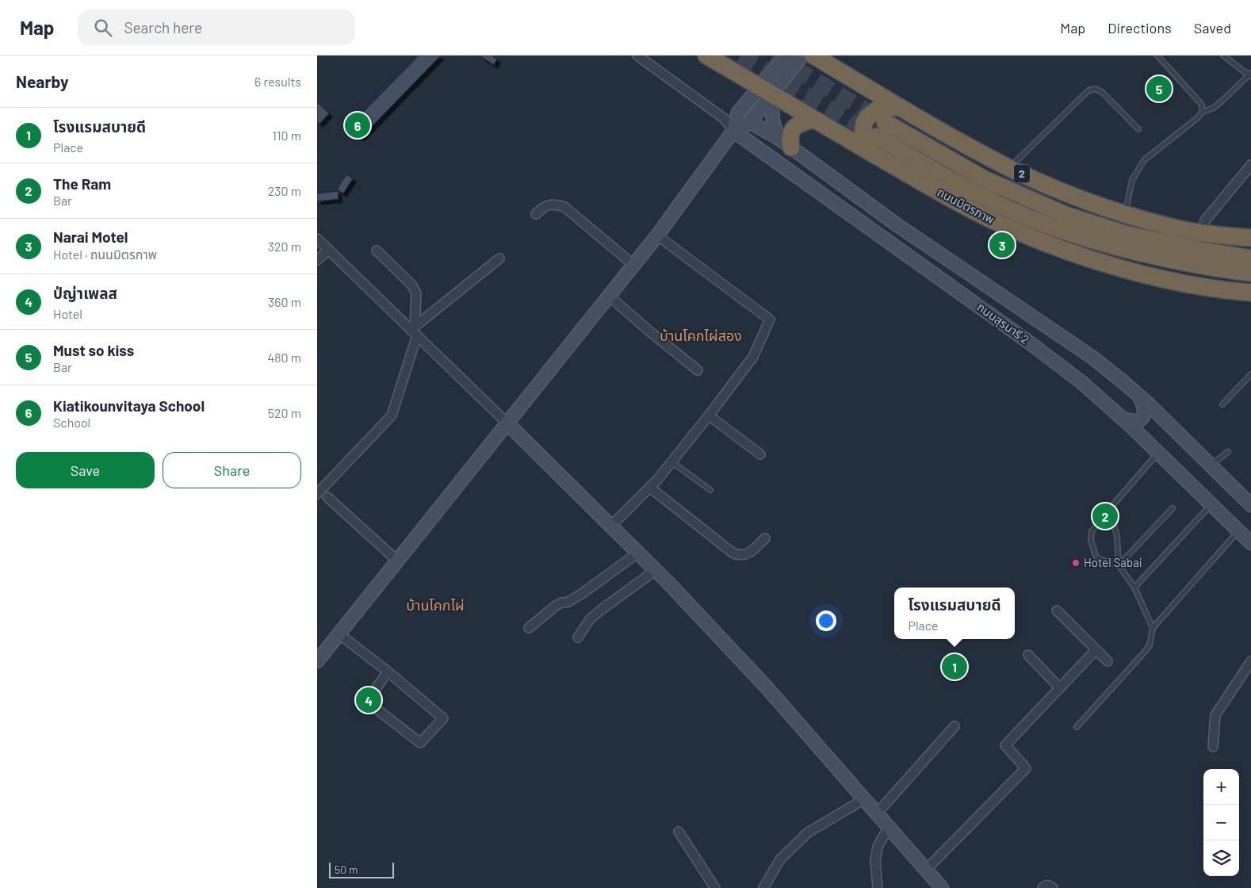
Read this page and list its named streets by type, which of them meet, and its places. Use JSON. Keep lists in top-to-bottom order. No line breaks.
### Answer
{"streets":{"highway":["2","ถนนมิตรภาพ"],"main road":["ถนนสุรนารี 2"]},"districts":["บ้านโคกไผ่สอง","บ้านโคกไผ่"],"places":["Hotel Sabai"],"scale_bar":"50 m","page":{"header":"Map","search":"Search here","nav":["Map","Directions","Saved"],"heading":["Nearby","6 results"],"pins":["5","6","3","2","1","4"],"list":[{"mark":"1","name":"โรงแรมสบายดี","note":"Place","value":"110 m"},{"mark":"2","name":"The Ram","note":"Bar","value":"230 m"},{"mark":"3","name":"Narai Motel","note":"Hotel · ถนนมิตรภาพ","value":"320 m"},{"mark":"4","name":"ป่ญ่าเพลส","note":"Hotel","value":"360 m"},{"mark":"5","name":"Must so kiss","note":"Bar","value":"480 m"},{"mark":"6","name":"Kiatikounvitaya School","note":"School","value":"520 m"}],"buttons":["Save","Share"],"popup":["โรงแรมสบายดี","Place"],"map_buttons":["+","−"],"scale":"50 m"}}
